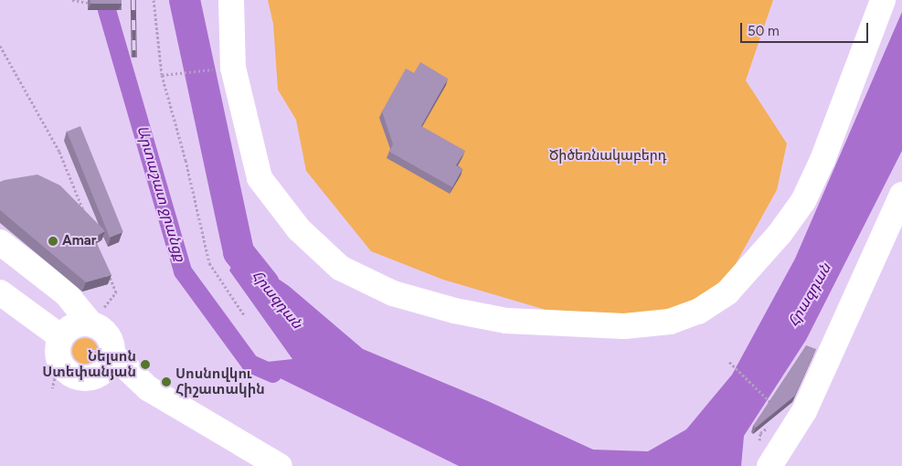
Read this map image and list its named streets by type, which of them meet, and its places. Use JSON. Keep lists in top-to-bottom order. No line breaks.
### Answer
{"water":["Արտաշատ ջրանցք","Հրազդան"],"parks":["Ծիծեռնակաբերդ"],"places":["Amar","Նելսոն Ստեփանյան","Սոսնովկու Հիշատակին"],"scale_bar":"50 m"}
